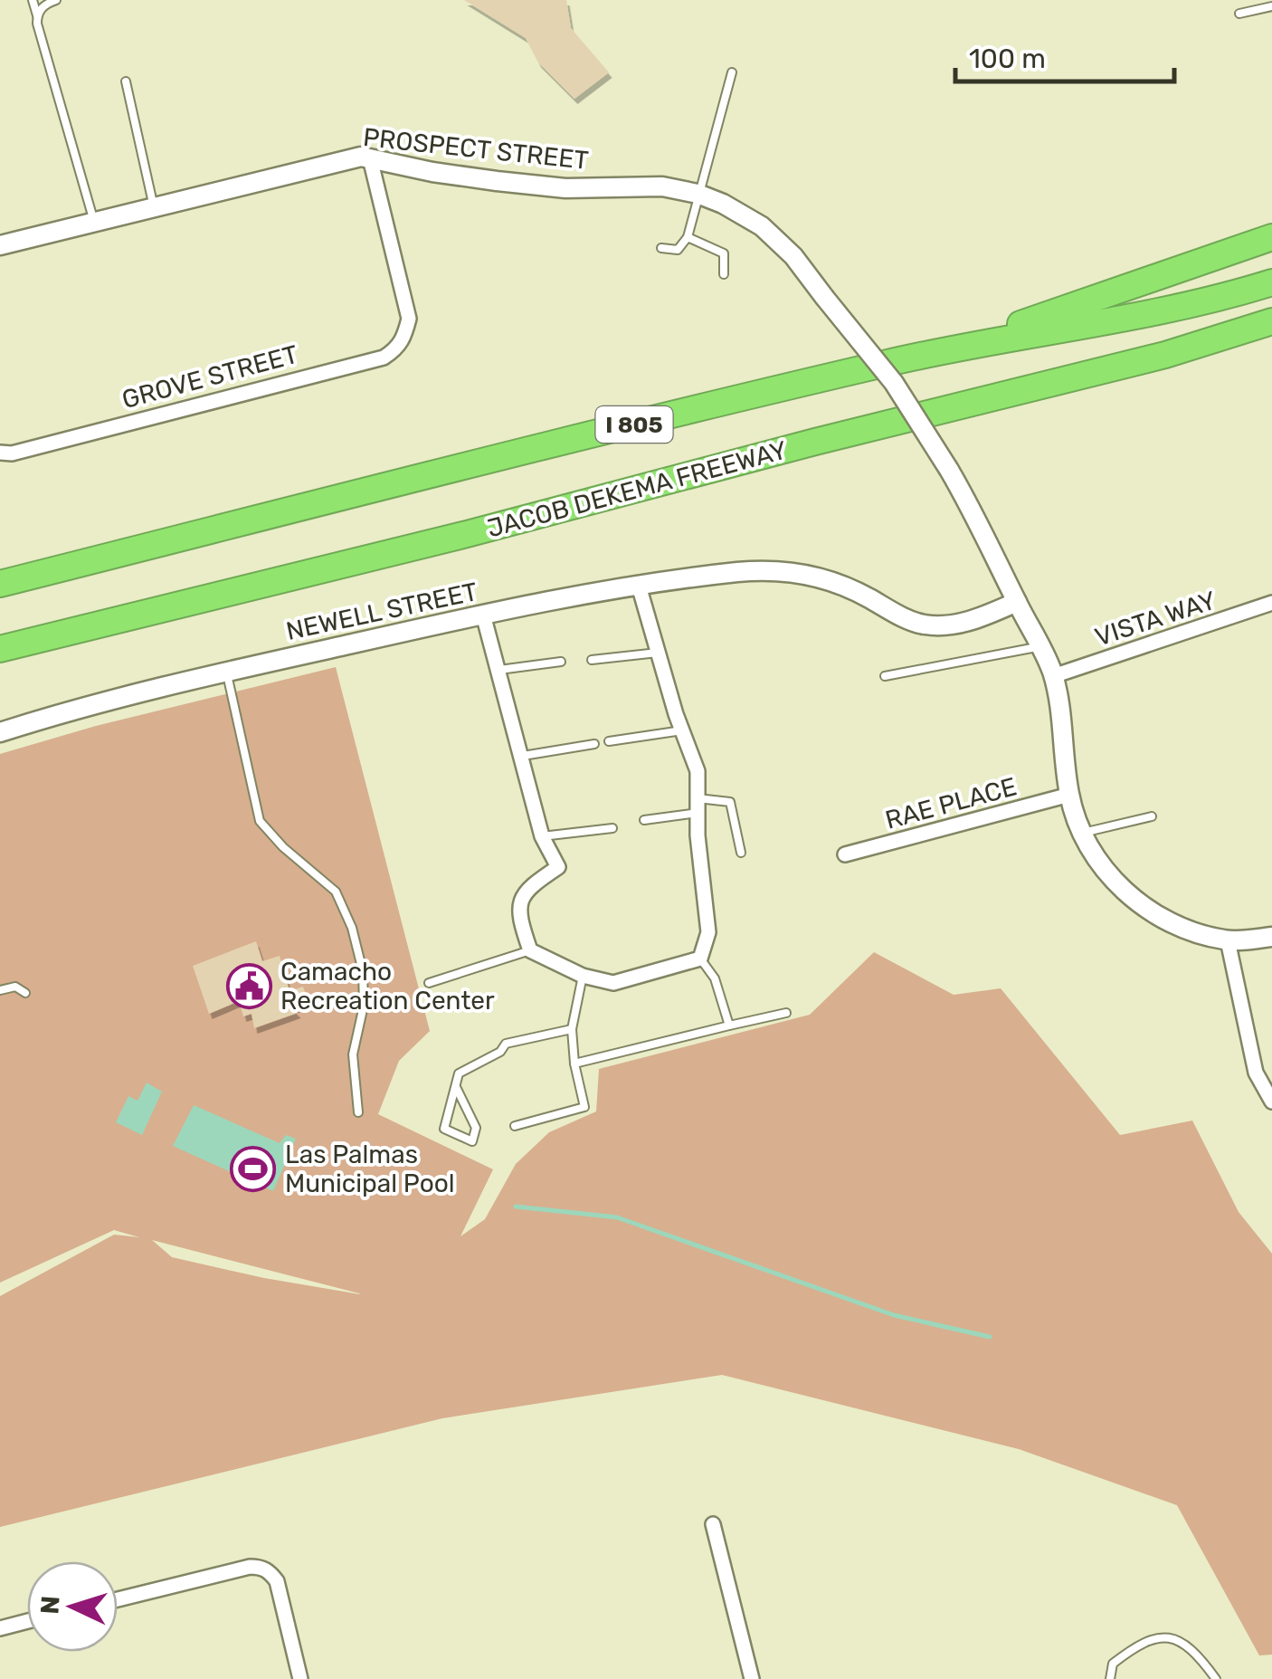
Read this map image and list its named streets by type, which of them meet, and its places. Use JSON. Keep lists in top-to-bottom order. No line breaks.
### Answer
{"streets":{"highway":["I 805","JACOB DEKEMA FREEWAY"],"street":["PROSPECT STREET","GROVE STREET","NEWELL STREET","VISTA WAY","RAE PLACE"]},"crossings":[["PROSPECT STREET","GROVE STREET"],["PROSPECT STREET","NEWELL STREET"]],"places":{"public building":["Camacho Recreation Center"],"sports":["Las Palmas Municipal Pool"]},"scale_bar":"100 m","north":"left"}
